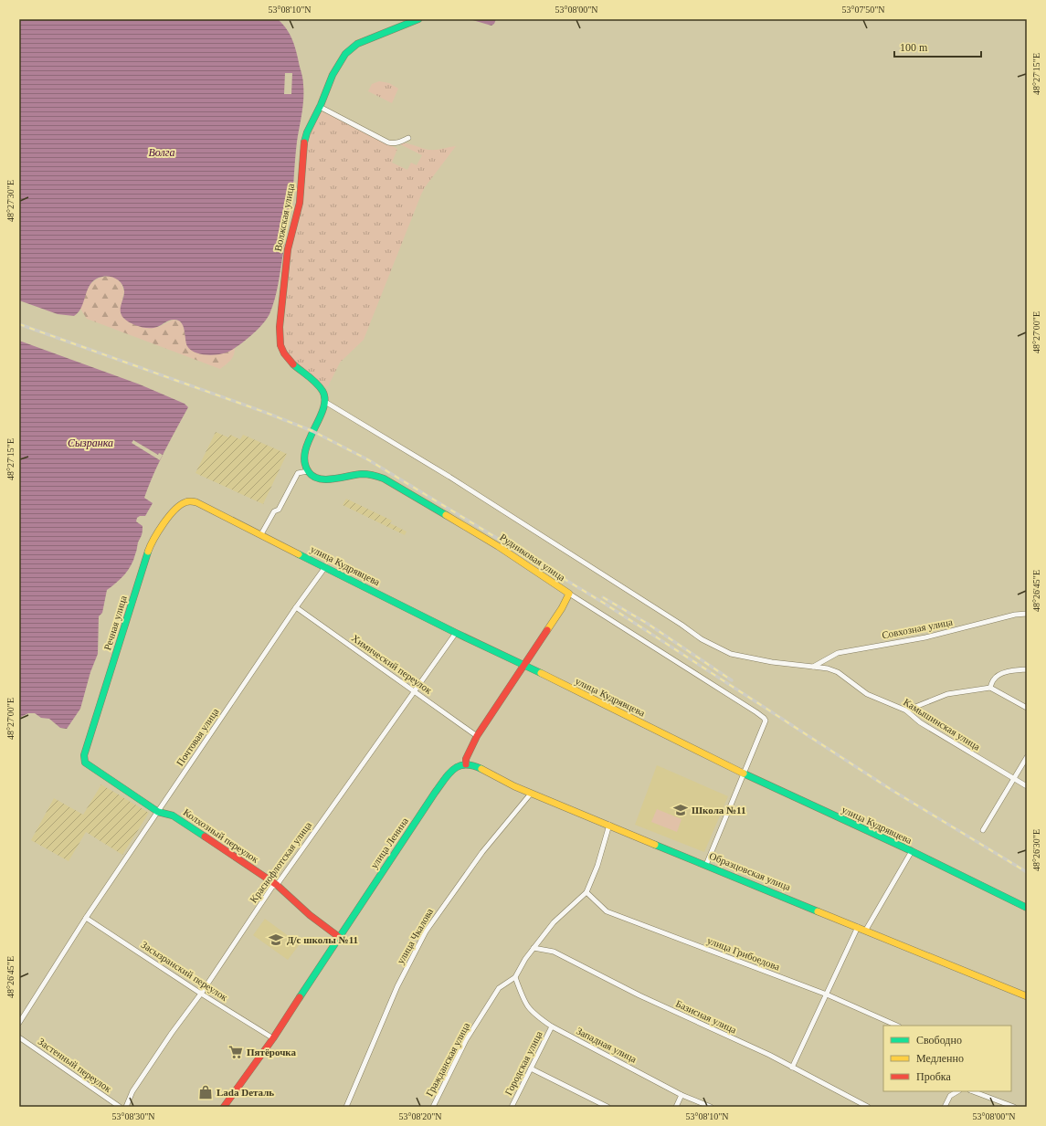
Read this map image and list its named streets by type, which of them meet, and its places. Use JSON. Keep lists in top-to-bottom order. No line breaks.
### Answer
{"streets":{"street":["Волжская улица","Рудниковая улица","улица Кудрявцева","Речная улица","Совхозная улица","Химический переулок","Камышинская улица","Почтовая улица","Колхозный переулок","улица Ленина","Краснофлотская улица","Образцовская улица","улица Чкалова","улица Грибоедова","Засызранский переулок","Базисная улица","Западная улица","Гражданская улица","Городская улица","Застенный переулок"]},"crossings":[["Волжская улица","Камышинская улица"],["Рудниковая улица","улица Кудрявцева"],["улица Кудрявцева","Речная улица"],["улица Кудрявцева","Почтовая улица"],["улица Кудрявцева","Краснофлотская улица"],["Речная улица","Колхозный переулок"],["Совхозная улица","Камышинская улица"],["Химический переулок","Почтовая улица"],["Химический переулок","Краснофлотская улица"],["Почтовая улица","Колхозный переулок"],["Почтовая улица","Засызранский переулок"],["Колхозный переулок","улица Ленина"],["Колхозный переулок","Краснофлотская улица"],["улица Ленина","Образцовская улица"],["улица Ленина","Засызранский переулок"],["Краснофлотская улица","Засызранский переулок"],["Образцовская улица","улица Чкалова"],["Образцовская улица","Гражданская улица"],["улица Грибоедова","Гражданская улица"],["Базисная улица","Гражданская улица"],["Западная улица","Гражданская улица"],["Западная улица","Городская улица"]],"water":["Волга","Сызранка"],"places":{"school or university":["Школа №11","Д/с школы №11"],"supermarket":["Пятёрочка"],"shop":["Lada Dеталь"]},"legend":["Свободно","Медленно","Пробка"],"scale_bar":"100 m","coordinates":["53°08'10\"N","53°08'00\"N","53°07'50\"N","48°27'15\"E","48°27'30\"E","48°27'00\"E","48°26'45\"E","48°26'30\"E","53°08'30\"N","53°08'20\"N"]}
